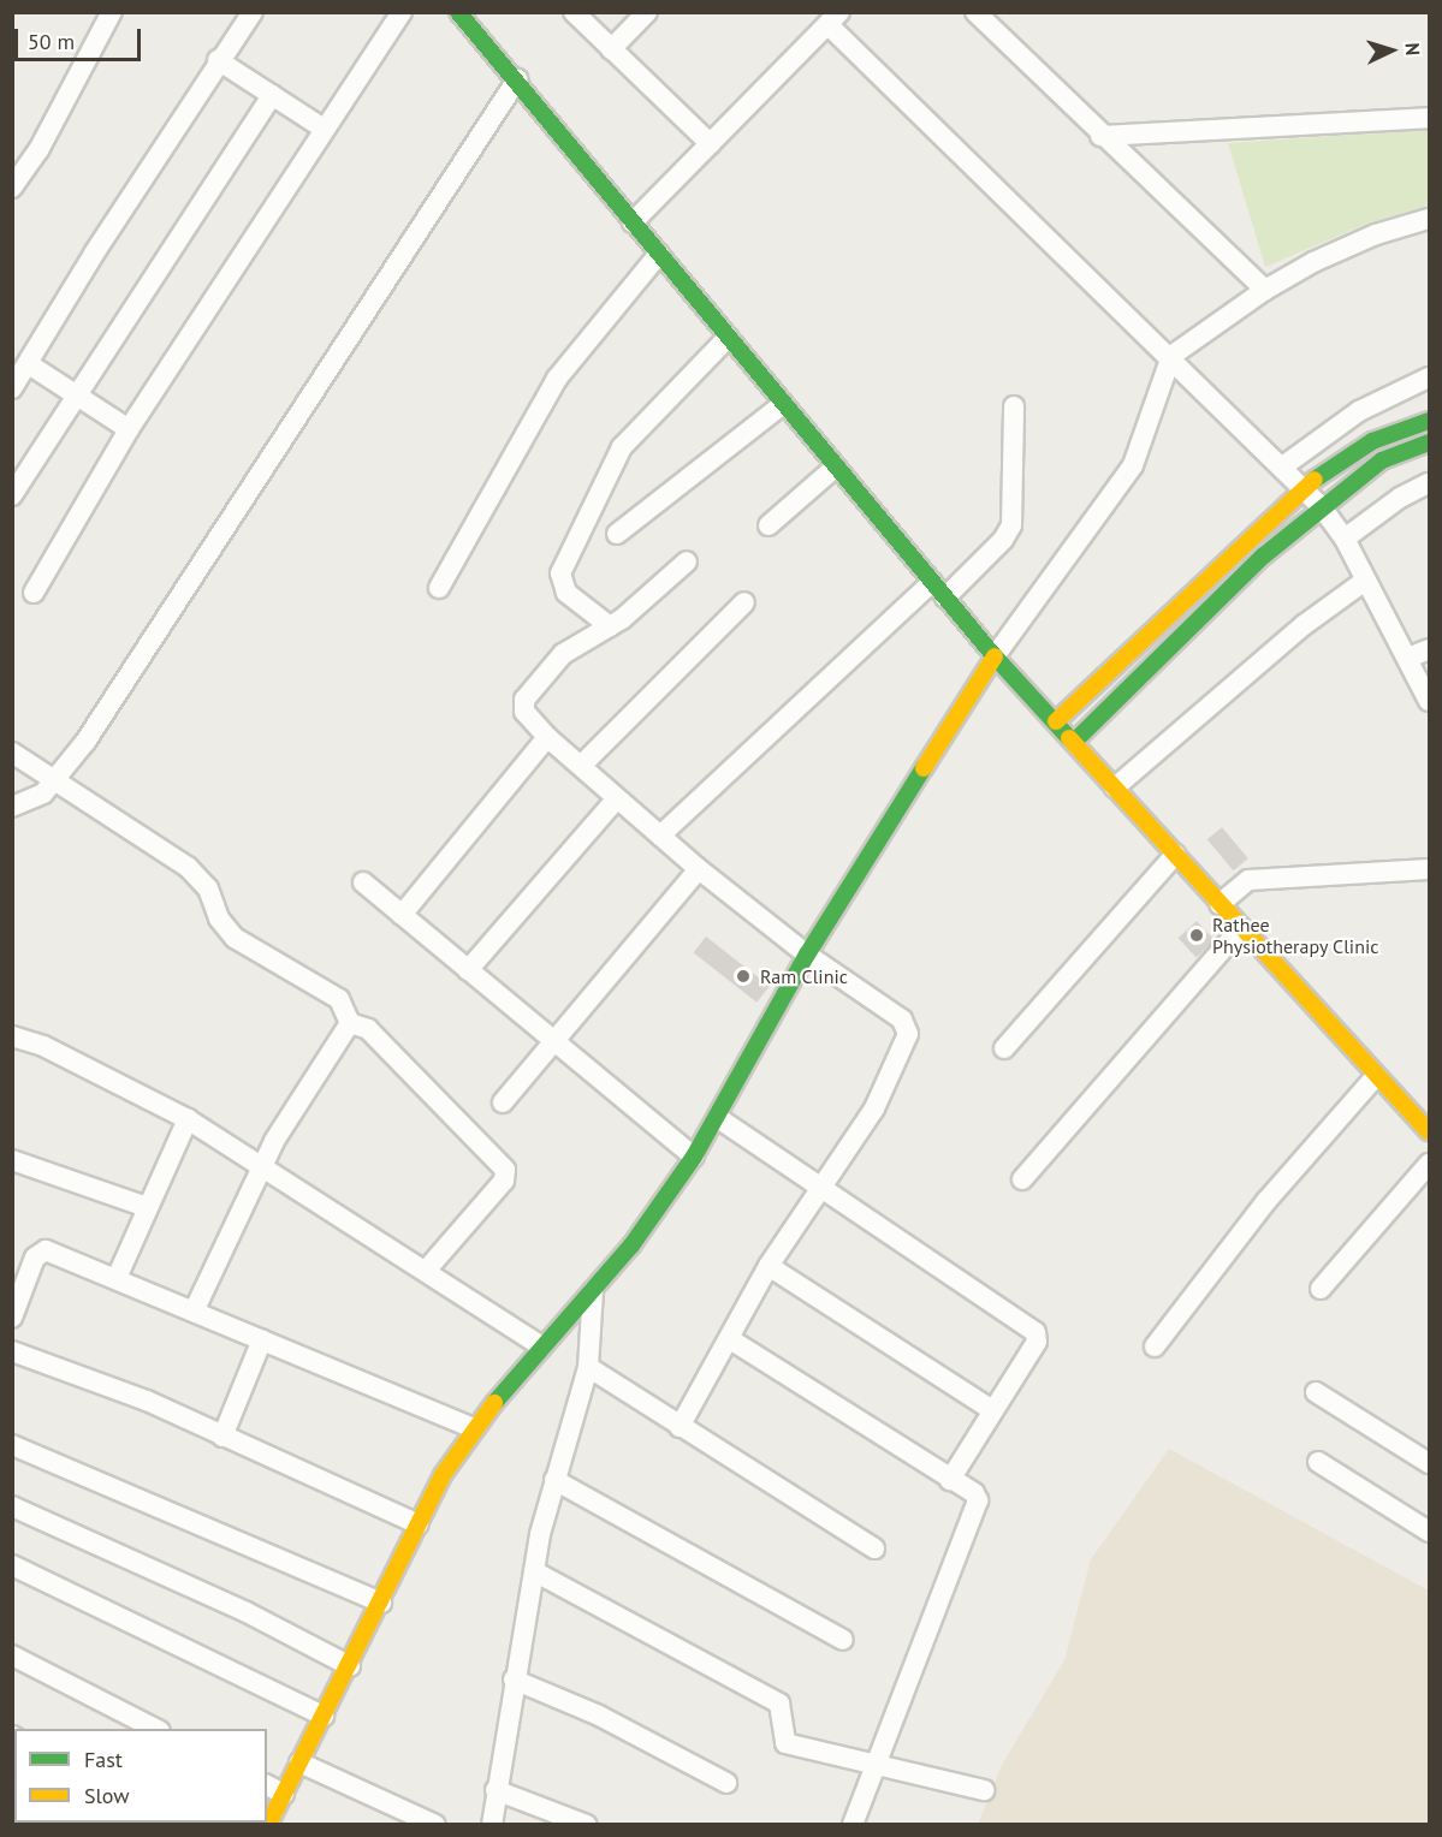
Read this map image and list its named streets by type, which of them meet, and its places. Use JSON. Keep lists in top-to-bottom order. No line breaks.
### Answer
{"places":["Rathee Physiotherapy Clinic","Ram Clinic"],"legend":["Fast","Slow"],"scale_bar":"50 m","north":"right"}
